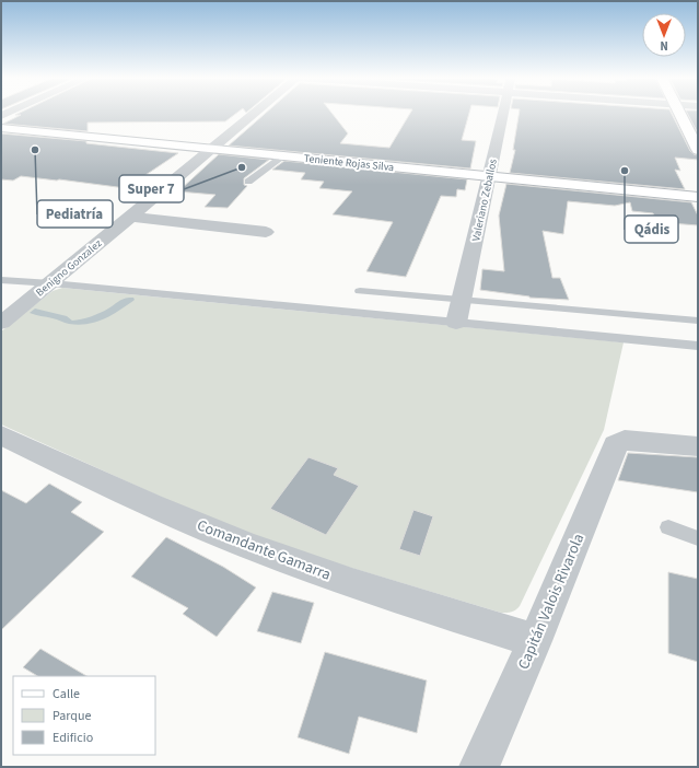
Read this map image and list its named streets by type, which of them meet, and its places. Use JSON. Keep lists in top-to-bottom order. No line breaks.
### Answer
{"streets":{"main road":["Teniente Rojas Silva"],"street":["Valeriano Zeballos","Benigno Gonzalez","Comandante Gamarra","Capitán Valois Rivarola"]},"crossings":[["Teniente Rojas Silva","Valeriano Zeballos"],["Teniente Rojas Silva","Benigno Gonzalez"],["Comandante Gamarra","Capitán Valois Rivarola"]],"places":["Pediatría","Super 7","Qádis"],"legend":["Calle","Parque","Edificio"],"north":"bottom"}
